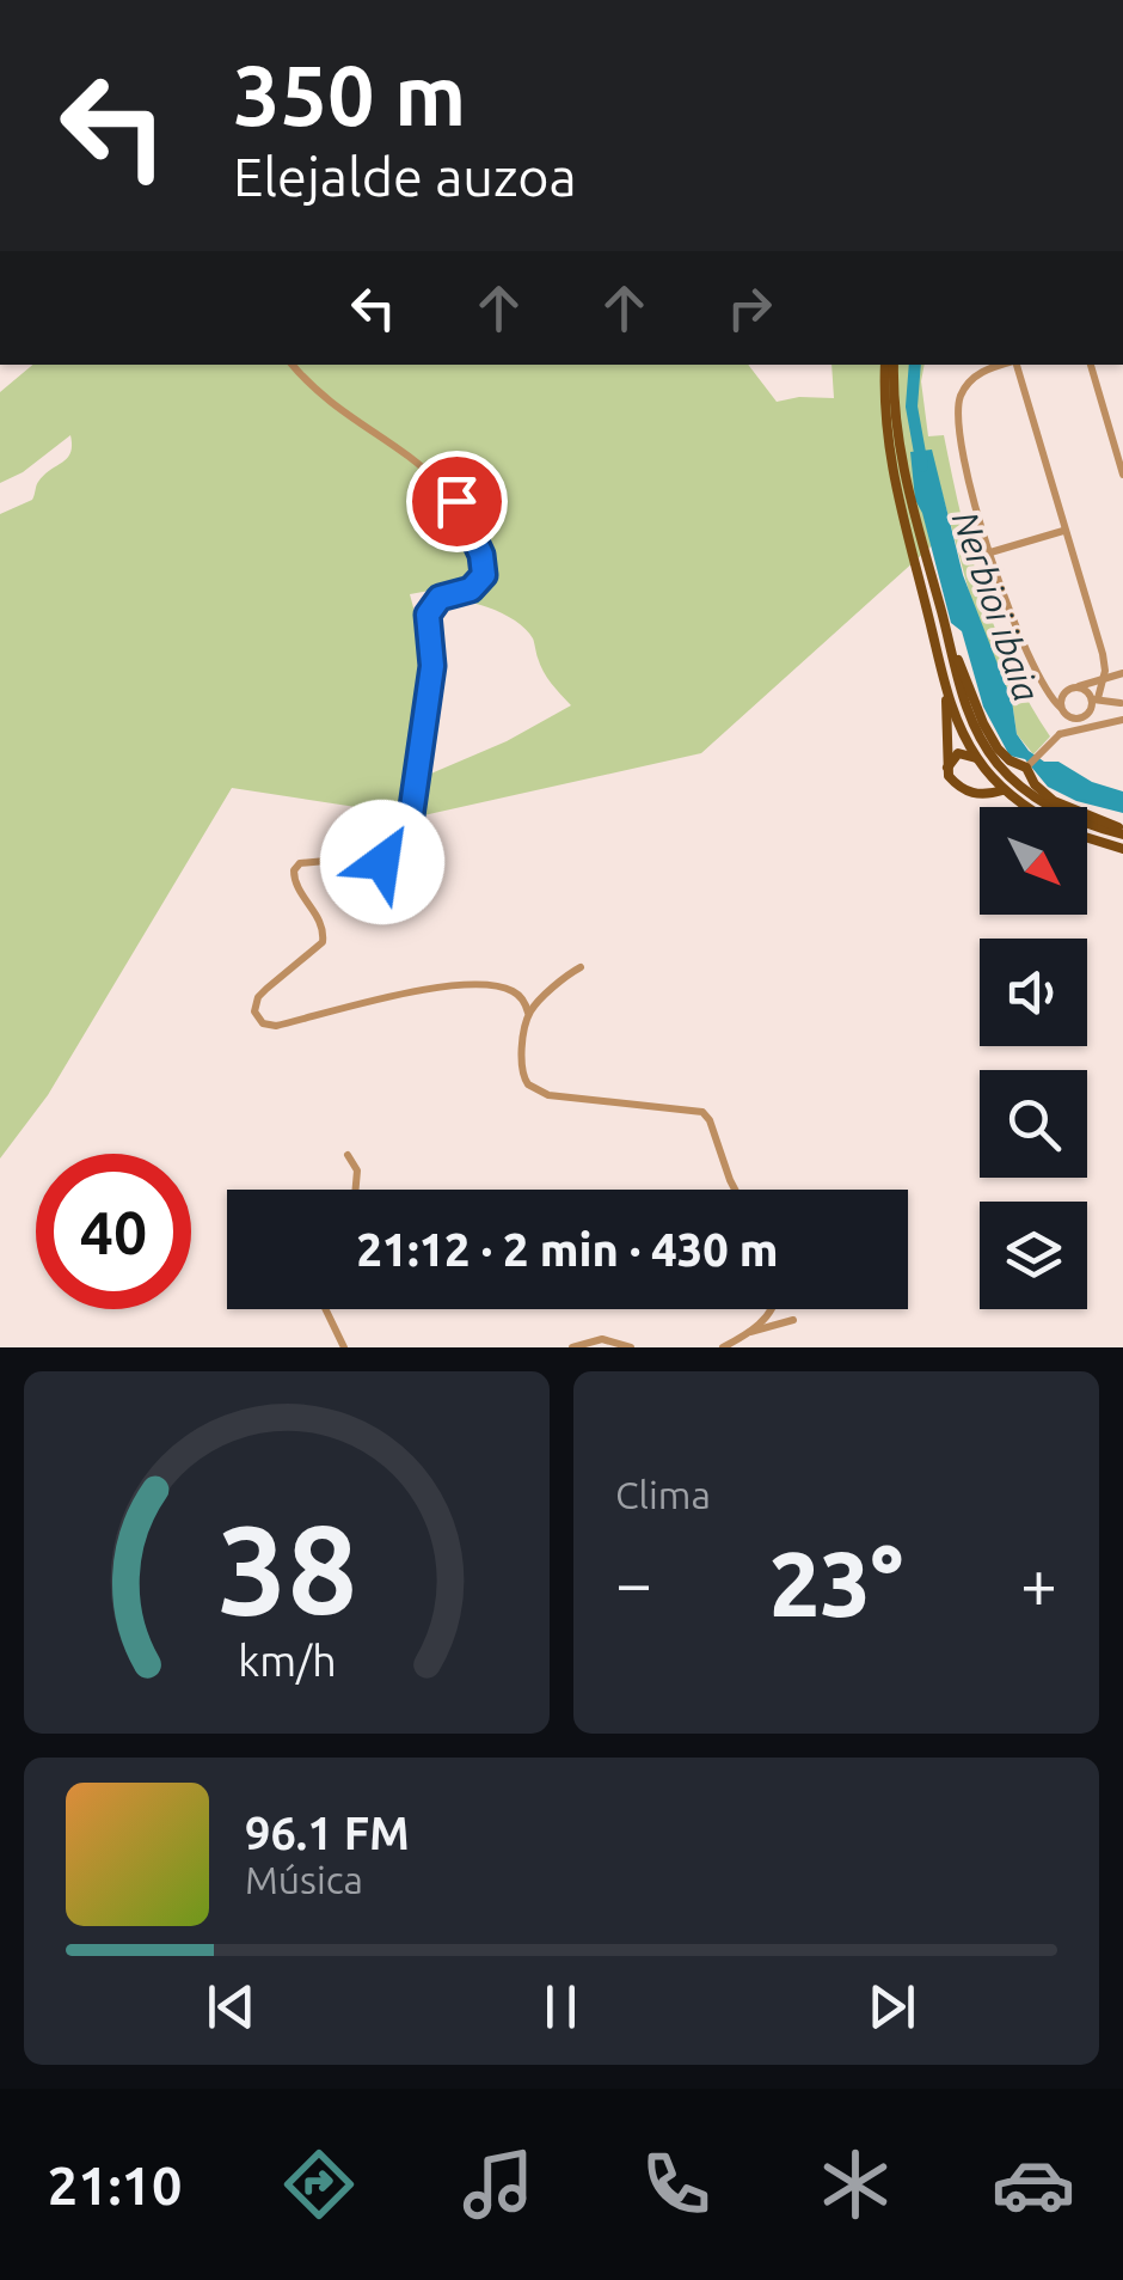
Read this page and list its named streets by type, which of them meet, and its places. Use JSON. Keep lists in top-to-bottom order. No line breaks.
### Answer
{"water":["Nerbioi ibaia"],"north":"bottom right","page":{"turn":["350 m","Elejalde auzoa"],"limit":"40","trip":"21:12 · 2 min · 430 m","tile":"Clima","heat":["−","23°","+"],"song":["96.1 FM","Música"],"tabs":"21:10","gauge":["38","km/h"]}}
